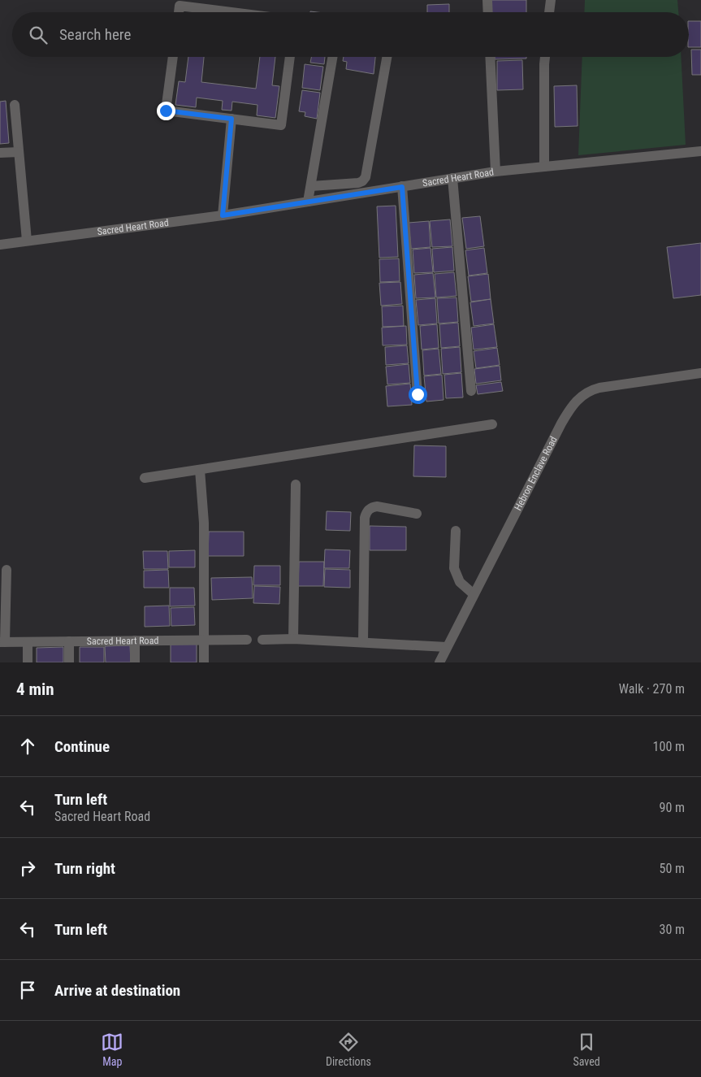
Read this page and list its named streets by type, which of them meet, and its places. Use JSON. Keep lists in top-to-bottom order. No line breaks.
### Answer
{"streets":{"street":["Sacred Heart Road","Hebron Enclave Road"]},"page":{"search":"Search here","heading":["4 min","Walk · 270 m"],"list":[["Continue","100 m"],["Turn left","Sacred Heart Road","90 m"],["Turn right","50 m"],["Turn left","30 m"],"Arrive at destination"],"nav":["Map","Directions","Saved"]}}
